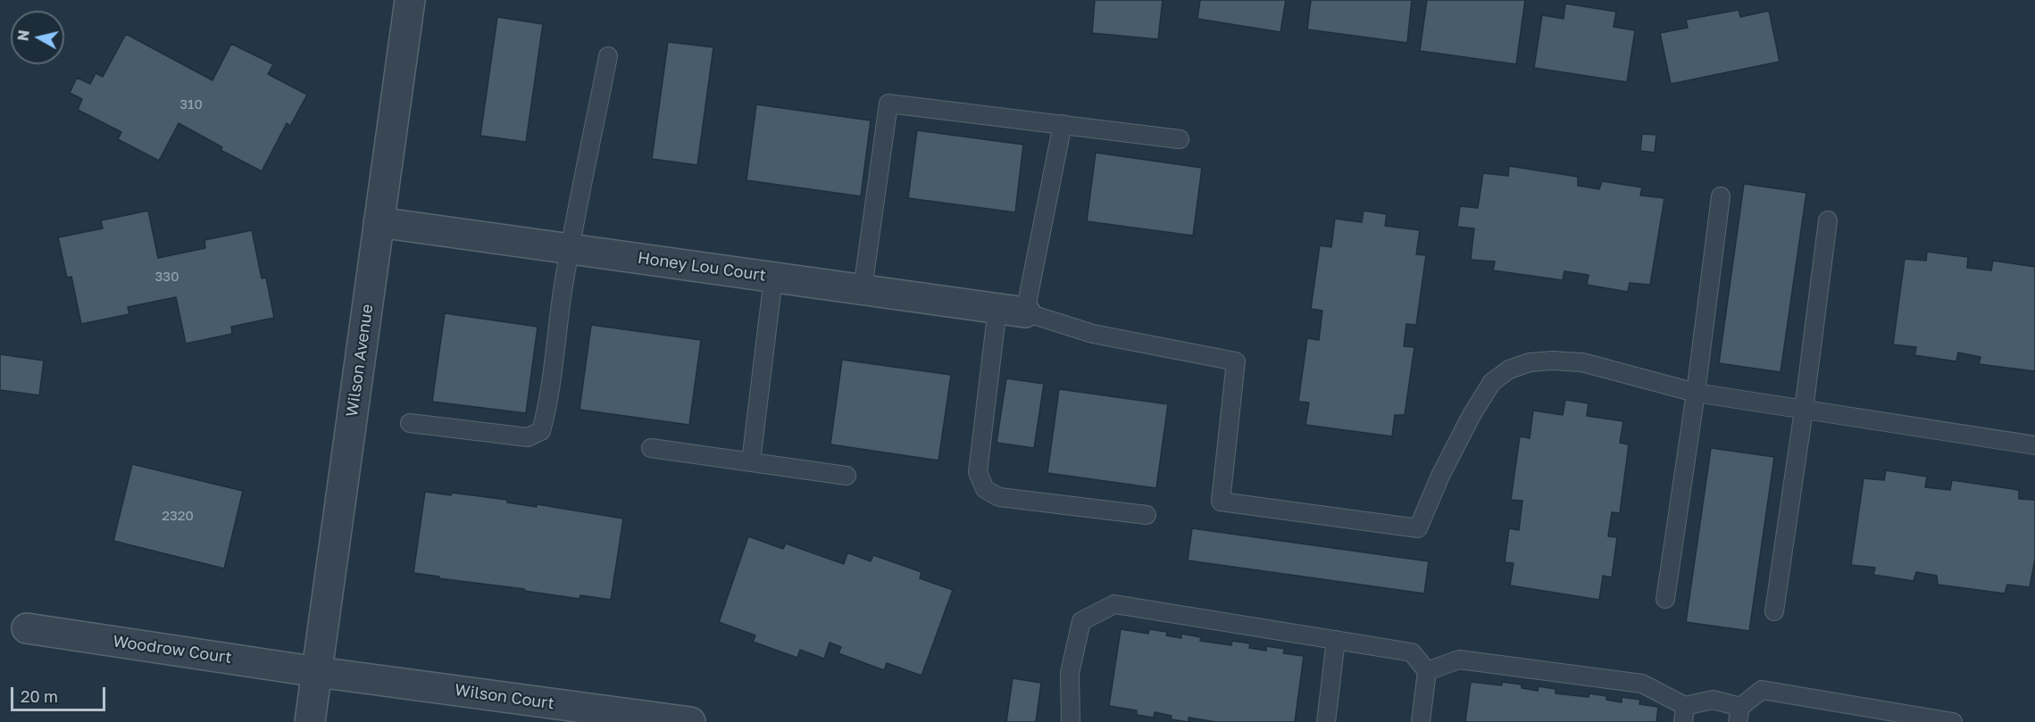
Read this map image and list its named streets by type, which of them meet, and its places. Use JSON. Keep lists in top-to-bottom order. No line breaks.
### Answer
{"streets":{"street":["Honey Lou Court","Wilson Avenue","Woodrow Court","Wilson Court"]},"crossings":[["Honey Lou Court","Wilson Avenue"],["Wilson Avenue","Woodrow Court"],["Wilson Avenue","Wilson Court"],["Woodrow Court","Wilson Court"]],"house_numbers":["310","330","2320"],"scale_bar":"20 m","north":"left"}
